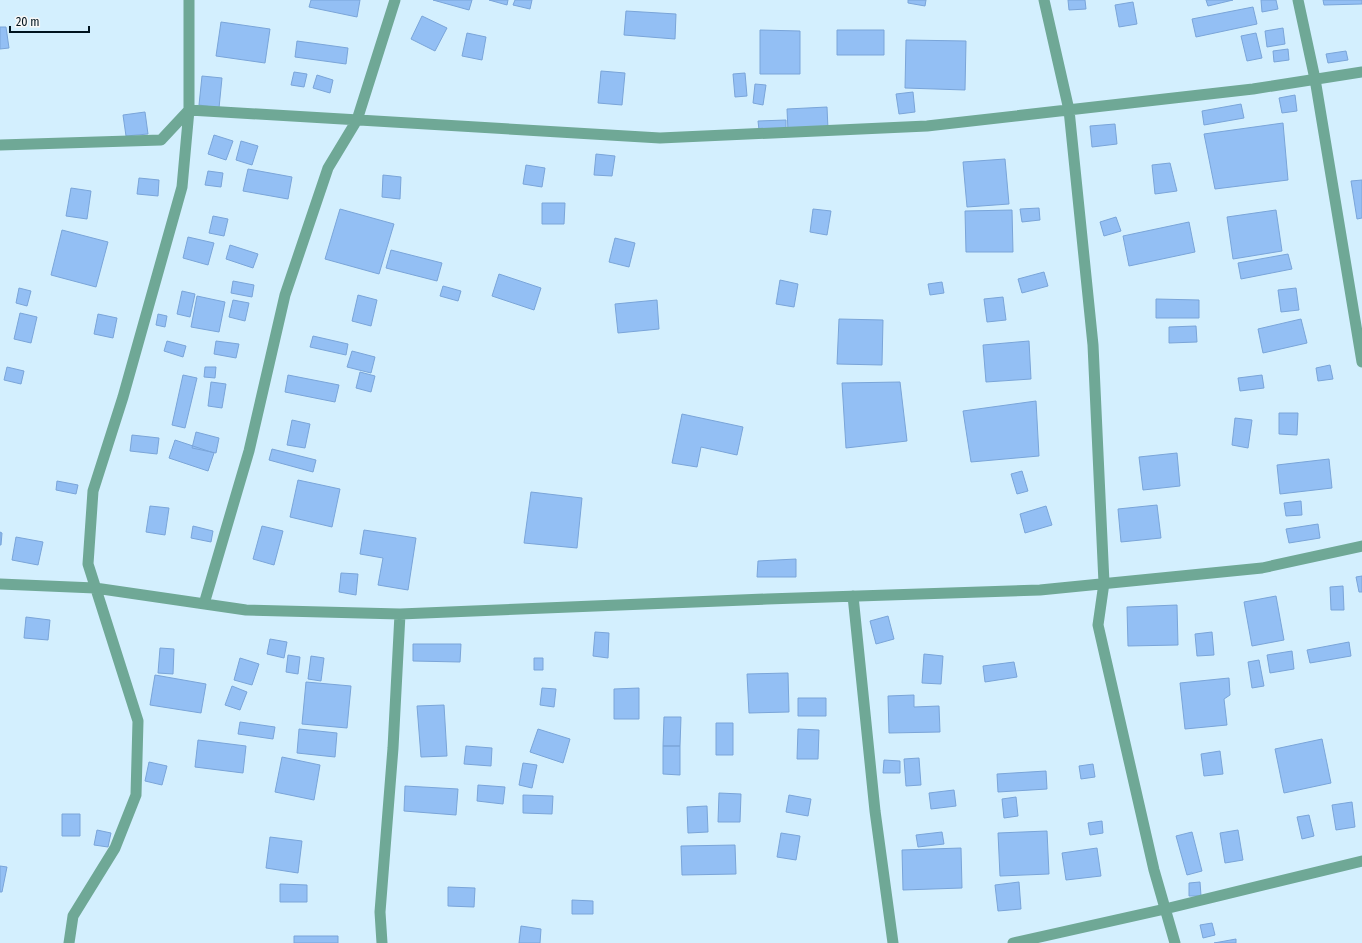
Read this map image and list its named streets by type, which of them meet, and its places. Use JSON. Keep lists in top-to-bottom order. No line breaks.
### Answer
{"scale_bar":"20 m"}
